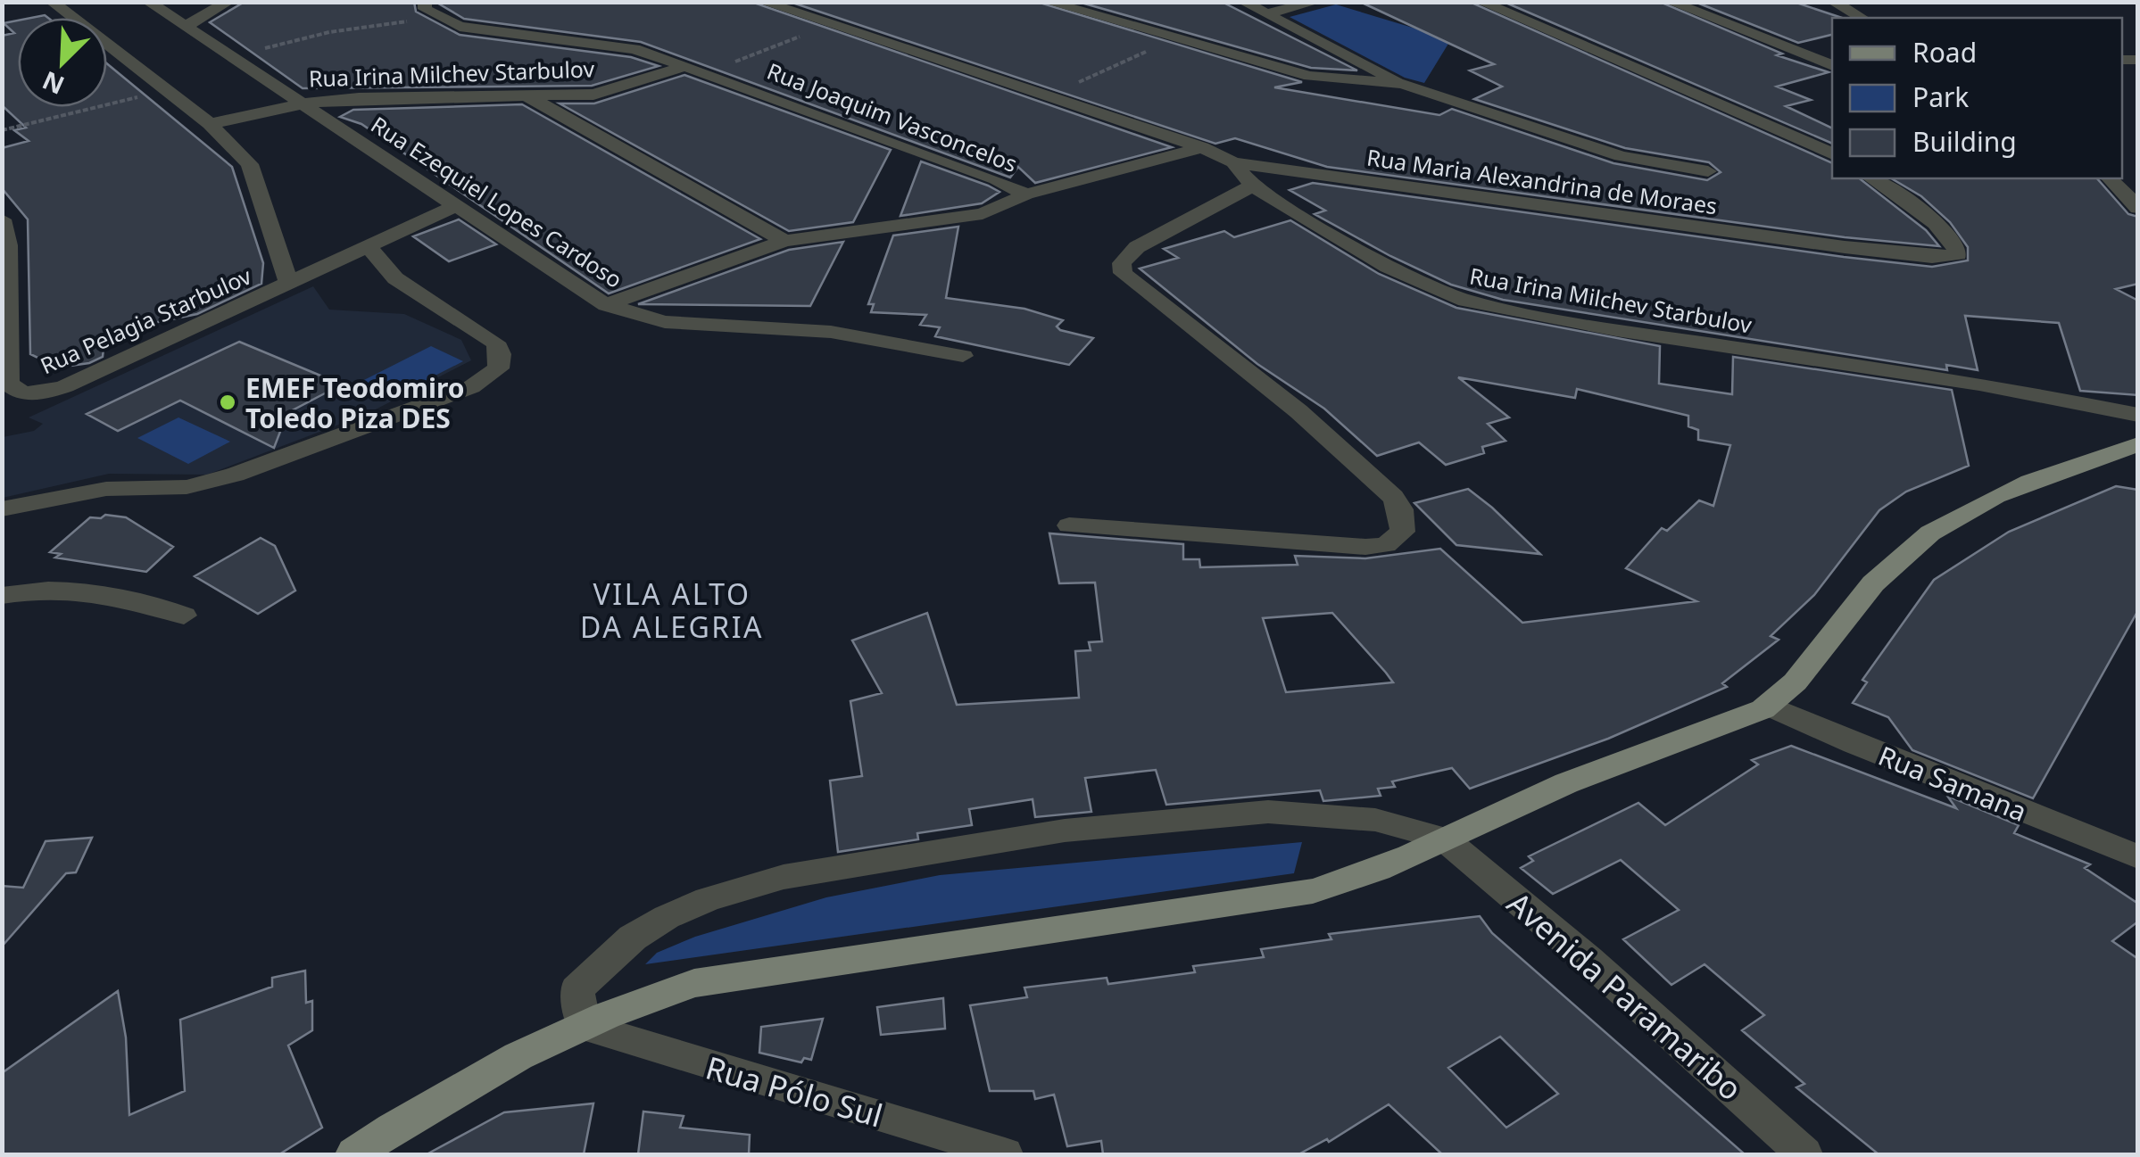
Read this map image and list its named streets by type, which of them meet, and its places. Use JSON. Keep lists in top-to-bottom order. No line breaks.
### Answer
{"streets":{"street":["Rua Irina Milchev Starbulov","Rua Joaquim Vasconcelos","Rua Maria Alexandrina de Moraes","Rua Ezequiel Lopes Cardoso","Rua Pelagia Starbulov","Rua Samana","Avenida Paramaribo","Rua Pólo Sul"]},"crossings":[["Rua Irina Milchev Starbulov","Rua Joaquim Vasconcelos"],["Rua Irina Milchev Starbulov","Rua Maria Alexandrina de Moraes"],["Rua Irina Milchev Starbulov","Rua Ezequiel Lopes Cardoso"],["Rua Joaquim Vasconcelos","Rua Ezequiel Lopes Cardoso"],["Rua Ezequiel Lopes Cardoso","Rua Pelagia Starbulov"]],"districts":["VILA ALTO DA ALEGRIA"],"places":["EMEF Teodomiro Toledo Piza DES"],"legend":["Road","Park","Building"],"north":"bottom left"}
